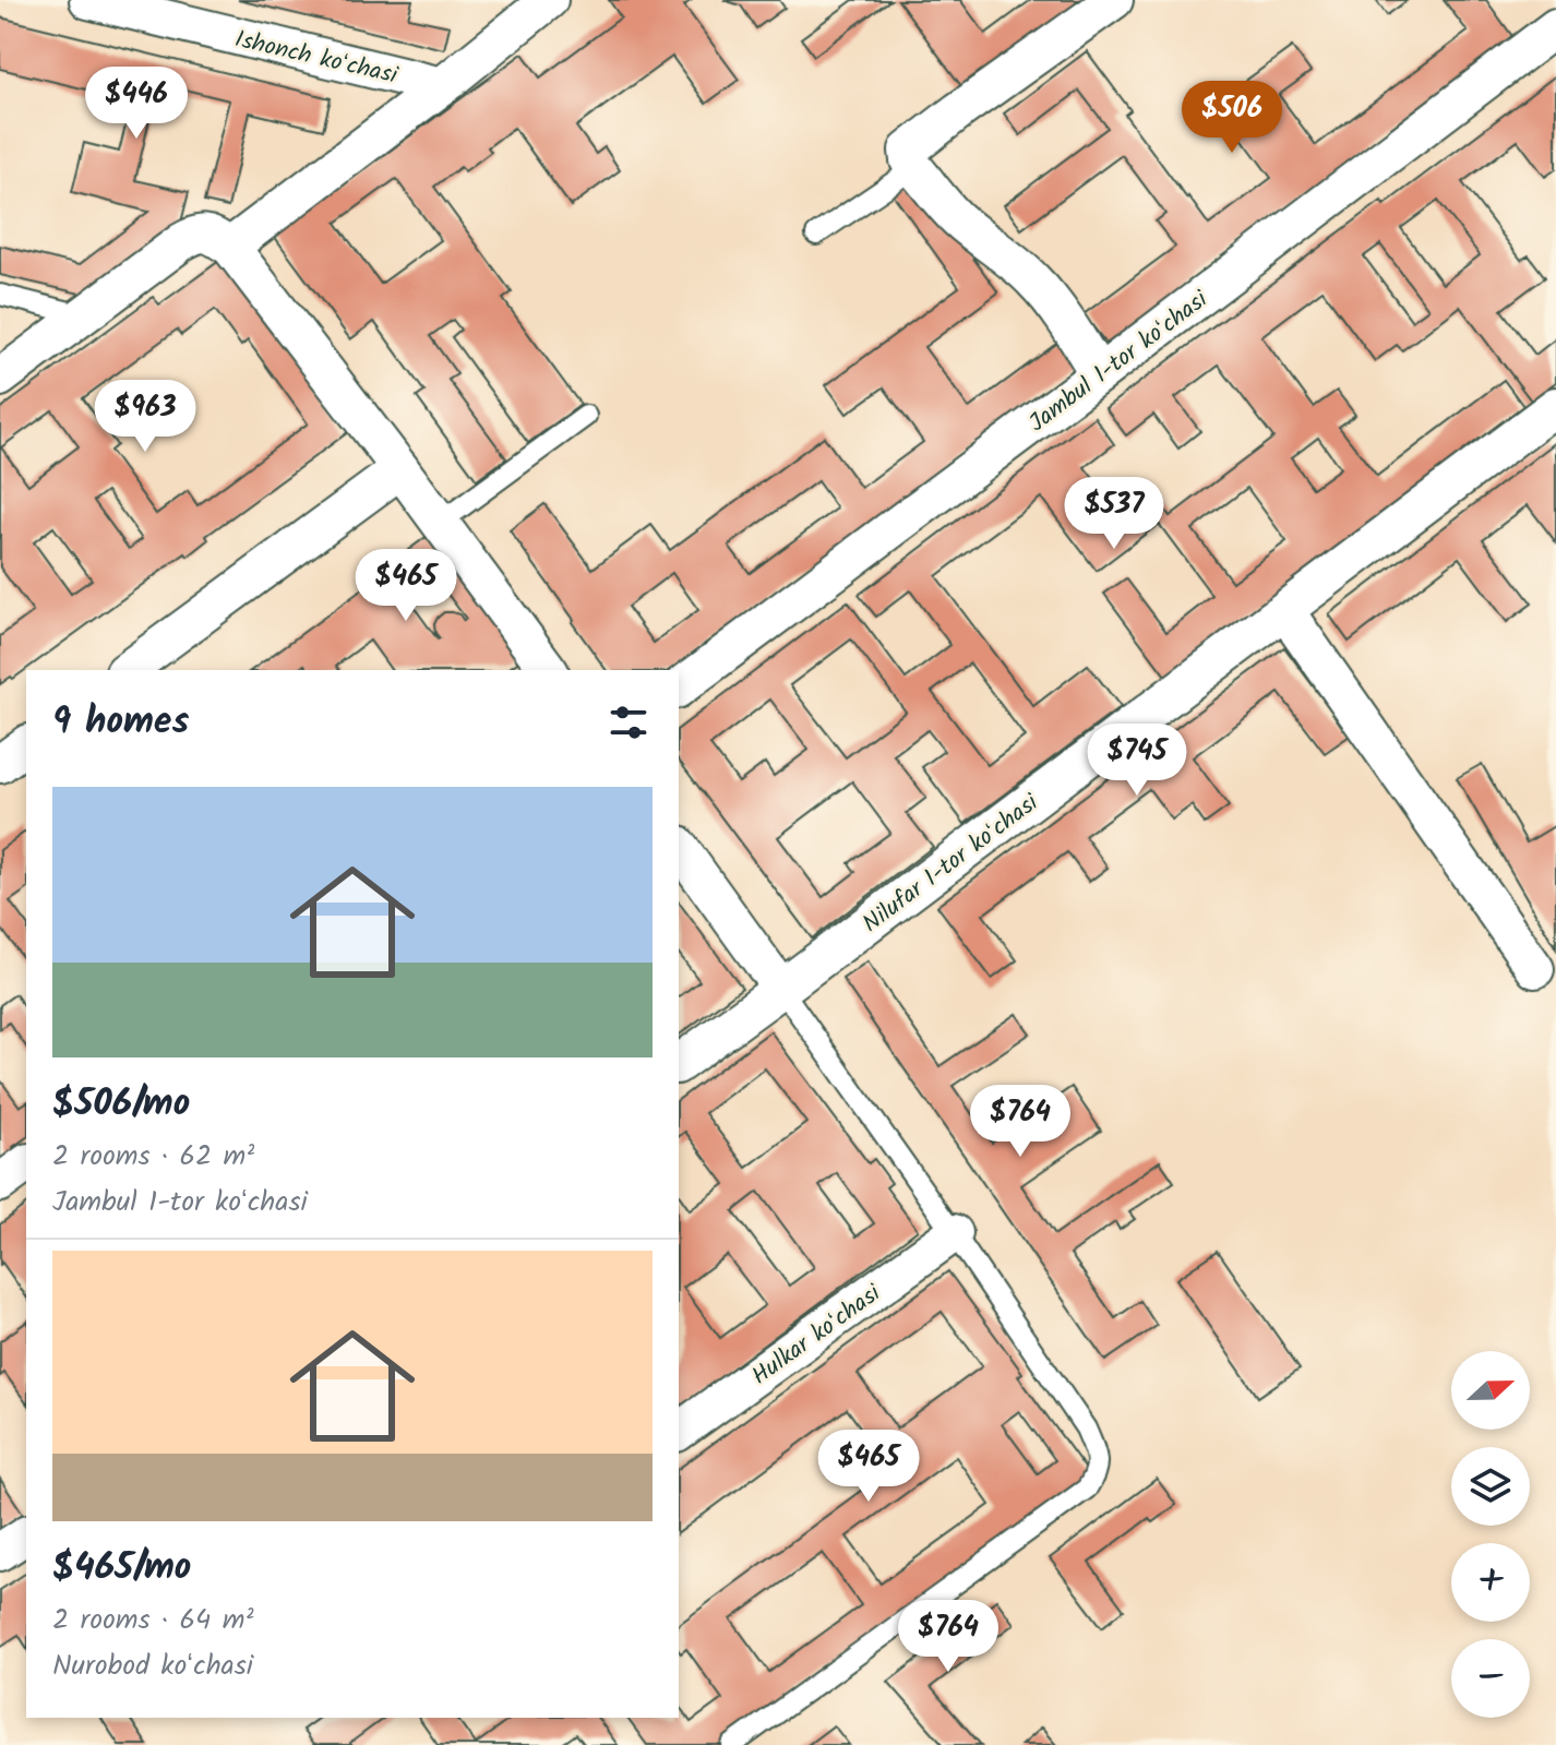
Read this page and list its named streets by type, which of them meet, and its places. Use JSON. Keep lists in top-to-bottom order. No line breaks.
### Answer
{"streets":{"street":["Ishonch koʻchasi","Jambul 1-tor koʻchasi","Nilufar 1-tor koʻchasi","Hulkar koʻchasi"]},"north":"right","page":{"price":["$446","$506","$963","$537","$465","$745","$764","$465","$764"],"heading":"9 homes","list":[{"name":"$506/mo","note":"2 rooms · 62 m² · Jambul 1-tor koʻchasi"},{"name":"$465/mo","note":"2 rooms · 64 m² · Nurobod koʻchasi"}],"map_buttons":["+","−"]}}
